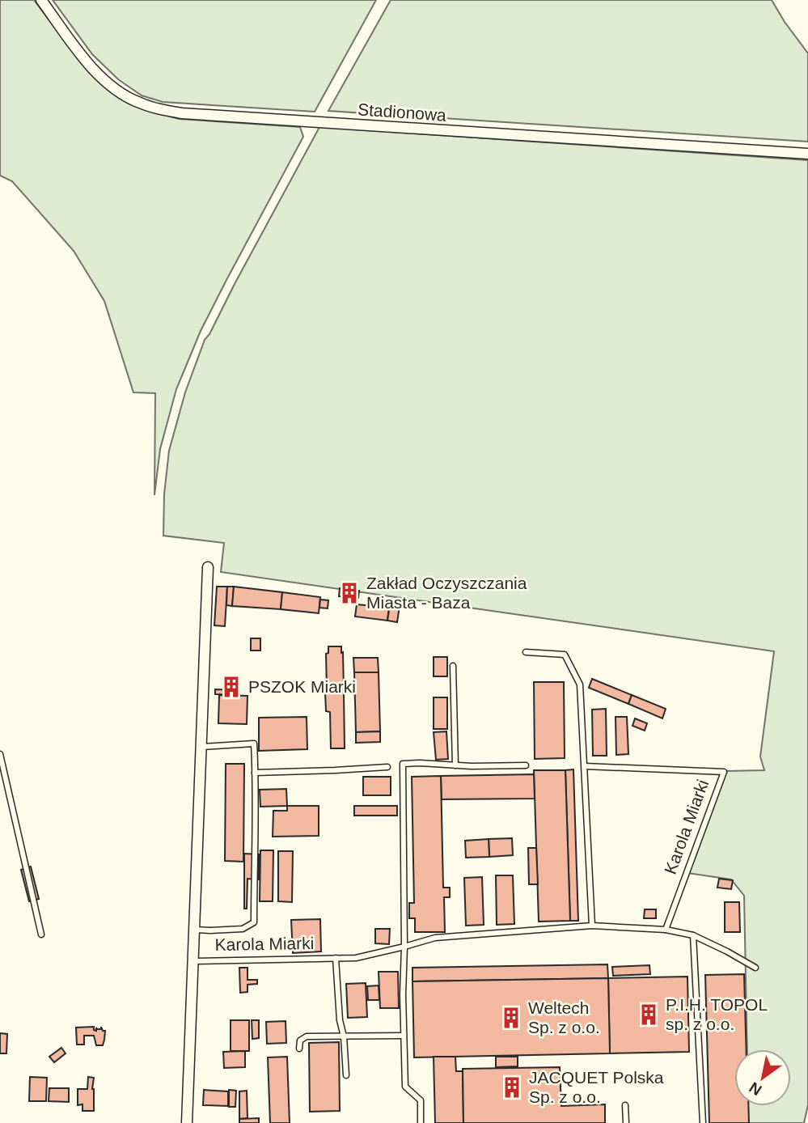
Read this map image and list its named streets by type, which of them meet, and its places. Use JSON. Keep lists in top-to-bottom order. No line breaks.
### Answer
{"streets":{"street":["Stadionowa","Karola Miarki"]},"places":{"building":["Zakład Oczyszczania Miasta - Baza","PSZOK Miarki","P.I.H. TOPOL sp. z o.o.","Weltech Sp. z o.o.","JACQUET Polska Sp. z o.o."]},"north":"bottom left"}
